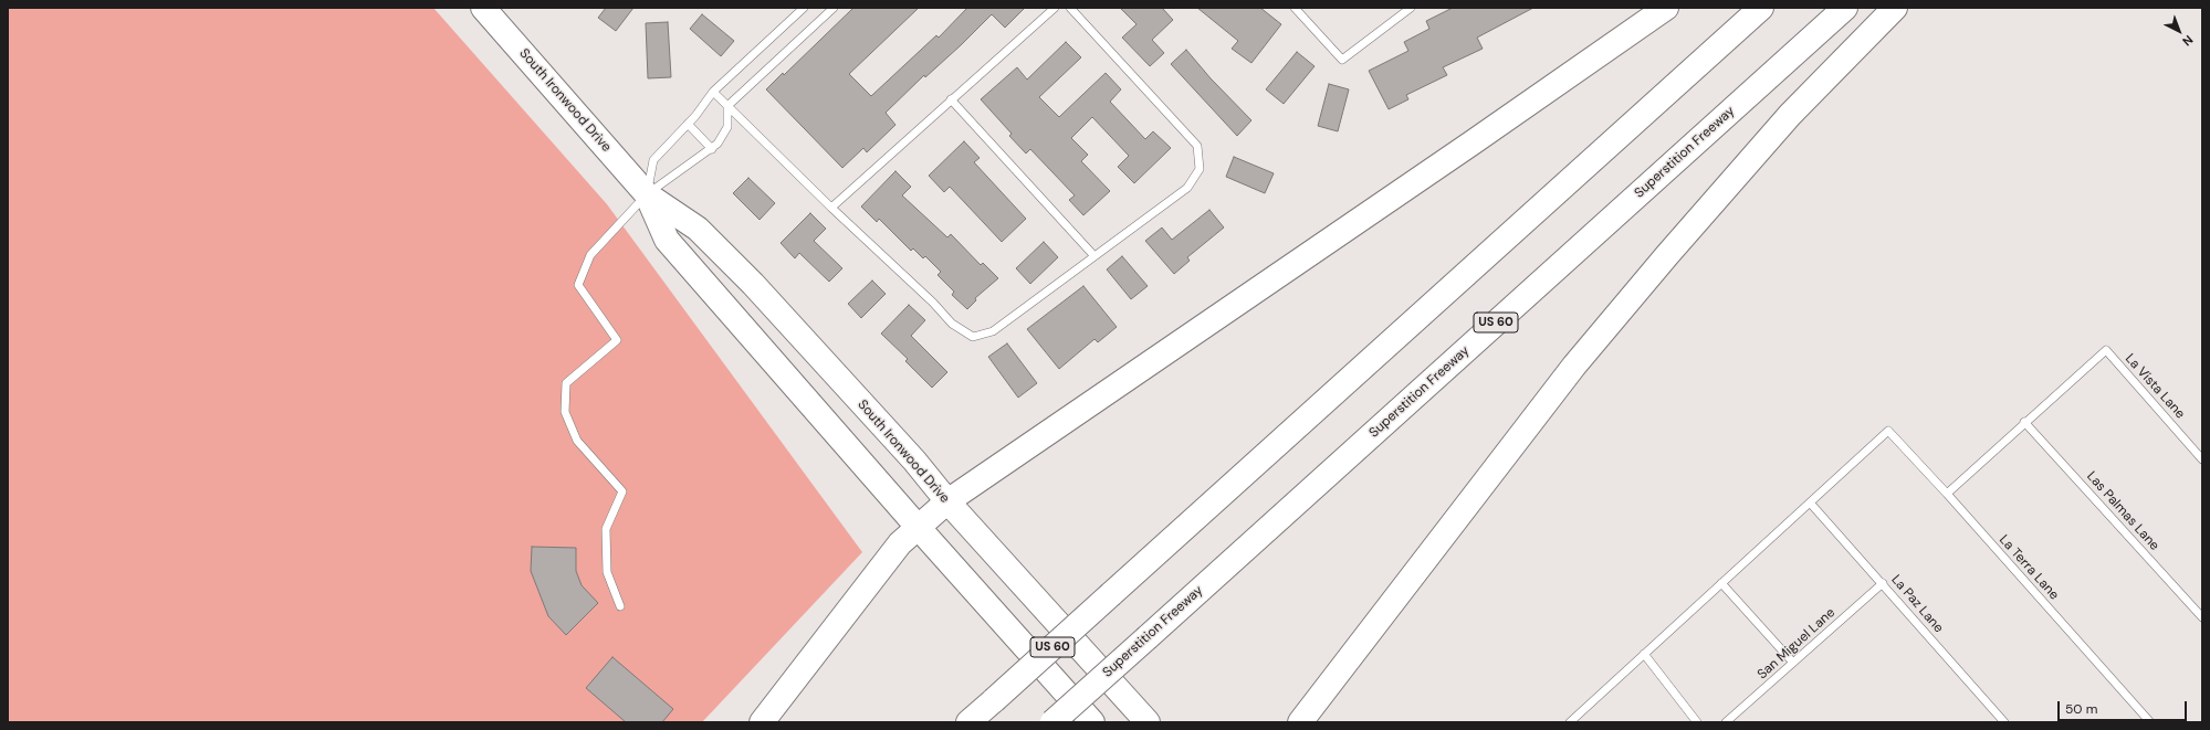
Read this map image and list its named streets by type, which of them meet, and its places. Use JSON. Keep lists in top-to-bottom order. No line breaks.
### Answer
{"streets":{"main road":["South Ironwood Drive","Superstition Freeway","US 60"],"lane":["La Vista Lane","Las Palmas Lane","La Terra Lane","La Paz Lane","San Miguel Lane"]},"crossings":[["La Vista Lane","Las Palmas Lane"],["La Terra Lane","La Paz Lane"],["La Paz Lane","San Miguel Lane"]],"scale_bar":"50 m","north":"bottom right"}
